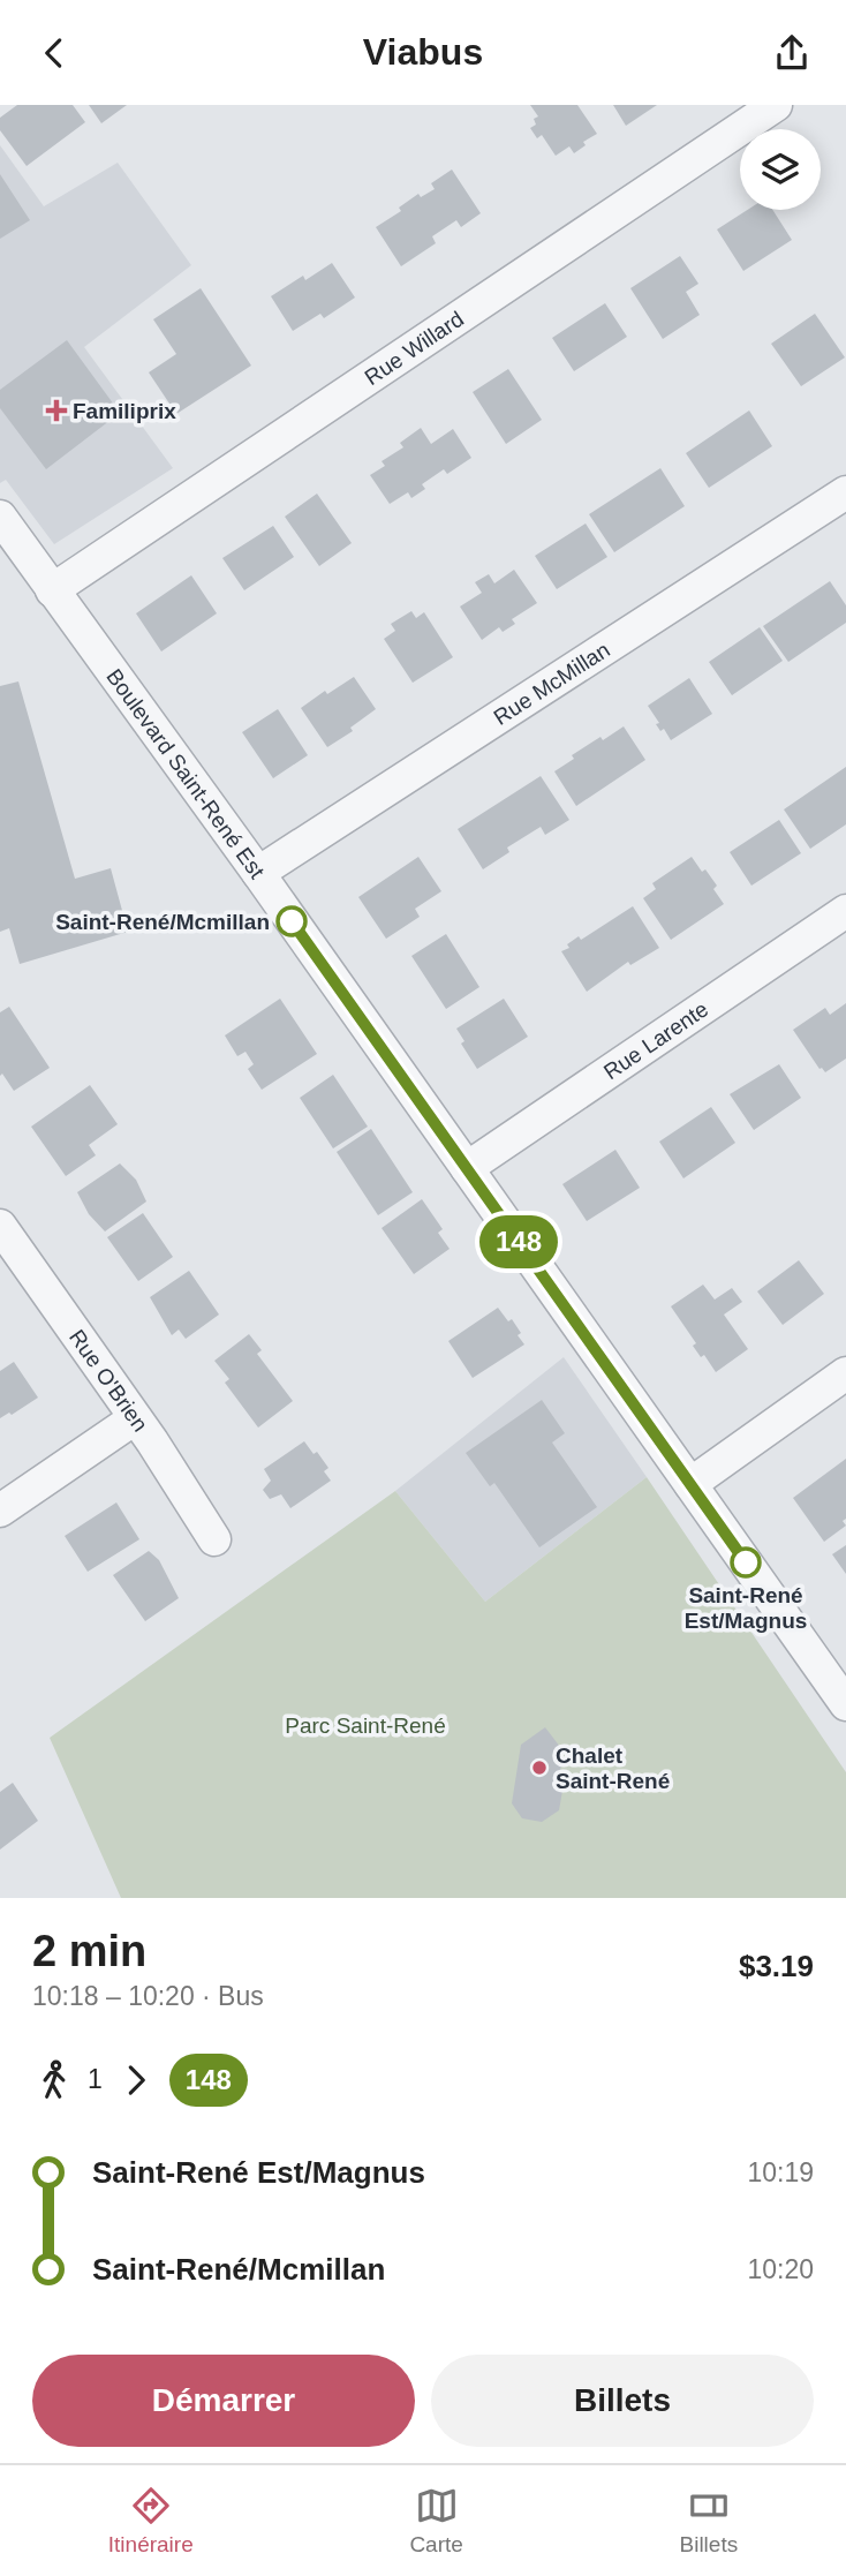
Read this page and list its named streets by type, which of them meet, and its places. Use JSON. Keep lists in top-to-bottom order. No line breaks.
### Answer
{"streets":{"street":["Rue Willard","Rue McMillan","Boulevard Saint-René Est","Rue Larente","Rue O'Brien"]},"crossings":[["Rue Willard","Boulevard Saint-René Est"],["Rue McMillan","Boulevard Saint-René Est"],["Boulevard Saint-René Est","Rue Larente"]],"parks":["Parc Saint-René"],"places":{"health":["Familiprix"],"other":["Saint-René/Mcmillan","Saint-René Est/Magnus","Chalet Saint-René"]},"lines":["bus line 148"],"page":{"header":"Viabus","on_map":"148","heading":["2 min","10:18 – 10:20 · Bus","$3.19"],"legs":["1","148"],"list":[{"name":"Saint-René Est/Magnus","value":"10:19"},{"name":"Saint-René/Mcmillan","value":"10:20"}],"buttons":["Démarrer","Billets"],"tabs":["Itinéraire","Carte","Billets"]}}
